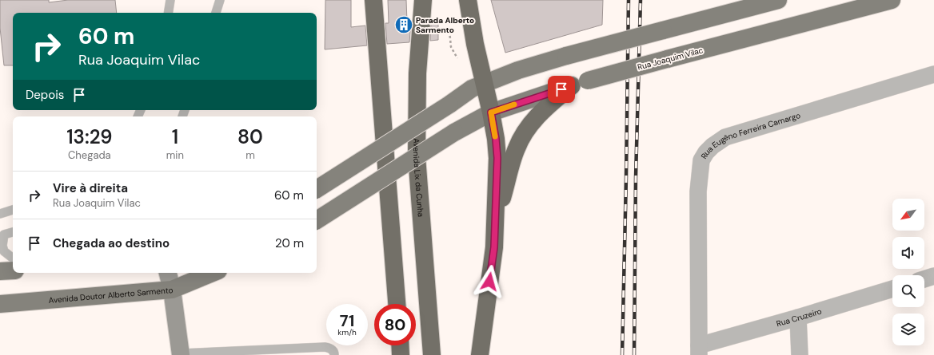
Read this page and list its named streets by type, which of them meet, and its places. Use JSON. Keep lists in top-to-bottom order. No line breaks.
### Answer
{"streets":{"highway":["Avenida Lix da Cunha"],"main road":["Rua Joaquim Vilac","Avenida Doutor Alberto Sarmento"],"street":["Rua Eugêno Ferreira Camargo","Rua Cruzeiro"]},"crossings":[["Rua Eugêno Ferreira Camargo","Rua Cruzeiro"]],"places":{"building":["Parada Alberto Sarmento"]},"north":"bottom left","page":{"turn":["60 m","Rua Joaquim Vilac"],"then":"Depois","eta":["13:29","Chegada","1","min","80","m"],"list":[{"name":"Vire à direita","note":"Rua Joaquim Vilac","value":"60 m"},{"name":"Chegada ao destino","value":"20 m"}],"speed":"71 km/h","limit":"80"}}
